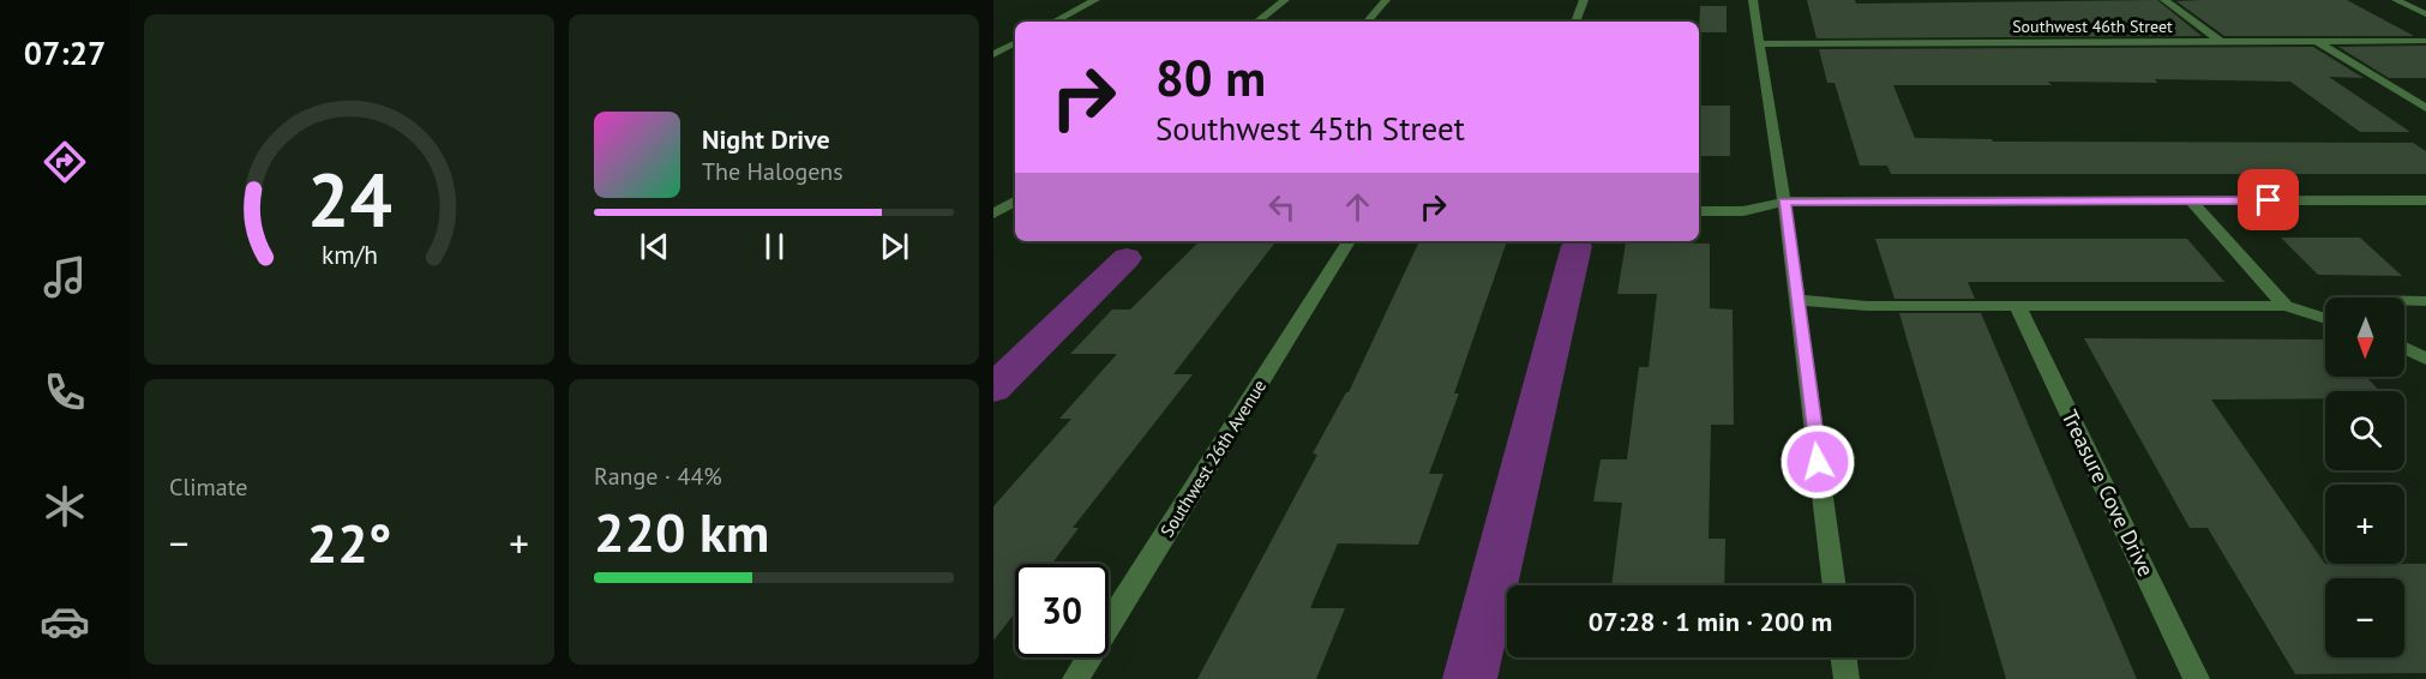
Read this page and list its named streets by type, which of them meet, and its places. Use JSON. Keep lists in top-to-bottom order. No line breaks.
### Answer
{"streets":{"street":["Southwest 46th Street","Southwest 26th Avenue","Treasure Cove Drive"]},"north":"bottom","page":{"tabs":"07:27","turn":["80 m","Southwest 45th Street"],"song":["Night Drive","The Halogens"],"map_buttons":["+","−"],"tile":["Climate",["Range · 44%","220 km"]],"heat":["−","22°","+"],"limit":"30","trip":"07:28 · 1 min · 200 m","gauge":["24","km/h"]}}
